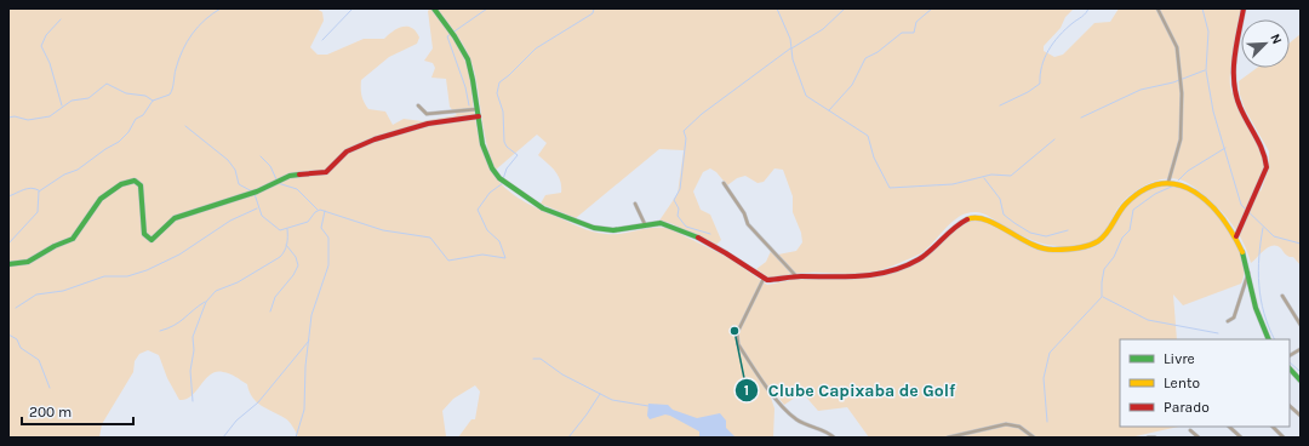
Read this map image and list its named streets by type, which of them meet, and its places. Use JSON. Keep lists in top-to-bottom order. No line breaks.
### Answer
{"places":["Clube Capixaba de Golf"],"legend":["Livre","Lento","Parado"],"scale_bar":"200 m","north":"top right"}
